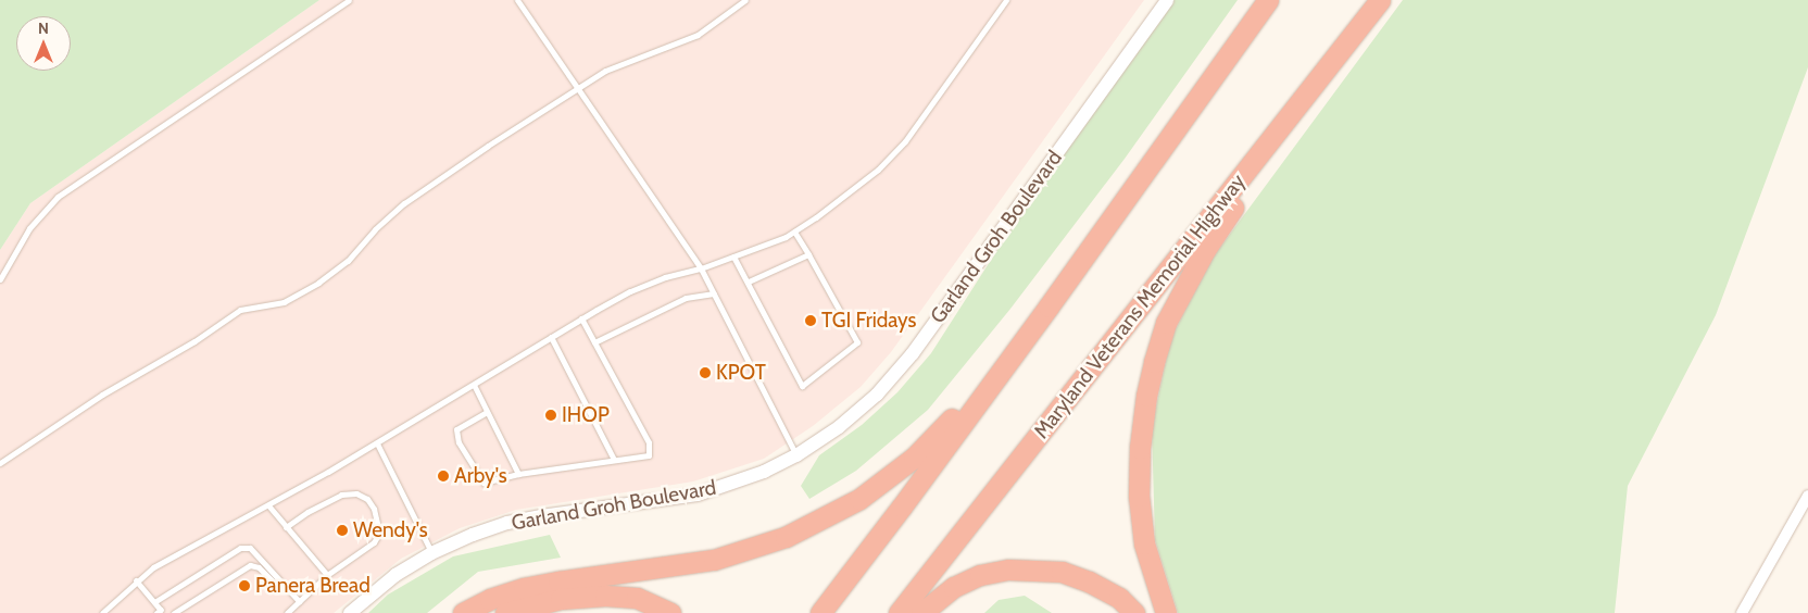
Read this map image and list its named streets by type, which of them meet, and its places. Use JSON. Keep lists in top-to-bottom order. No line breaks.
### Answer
{"streets":{"highway":["Maryland Veterans Memorial Highway"],"street":["Garland Groh Boulevard"]},"places":["TGI Fridays","KPOT","IHOP","Arby's","Wendy's","Panera Bread"],"north":"top"}
